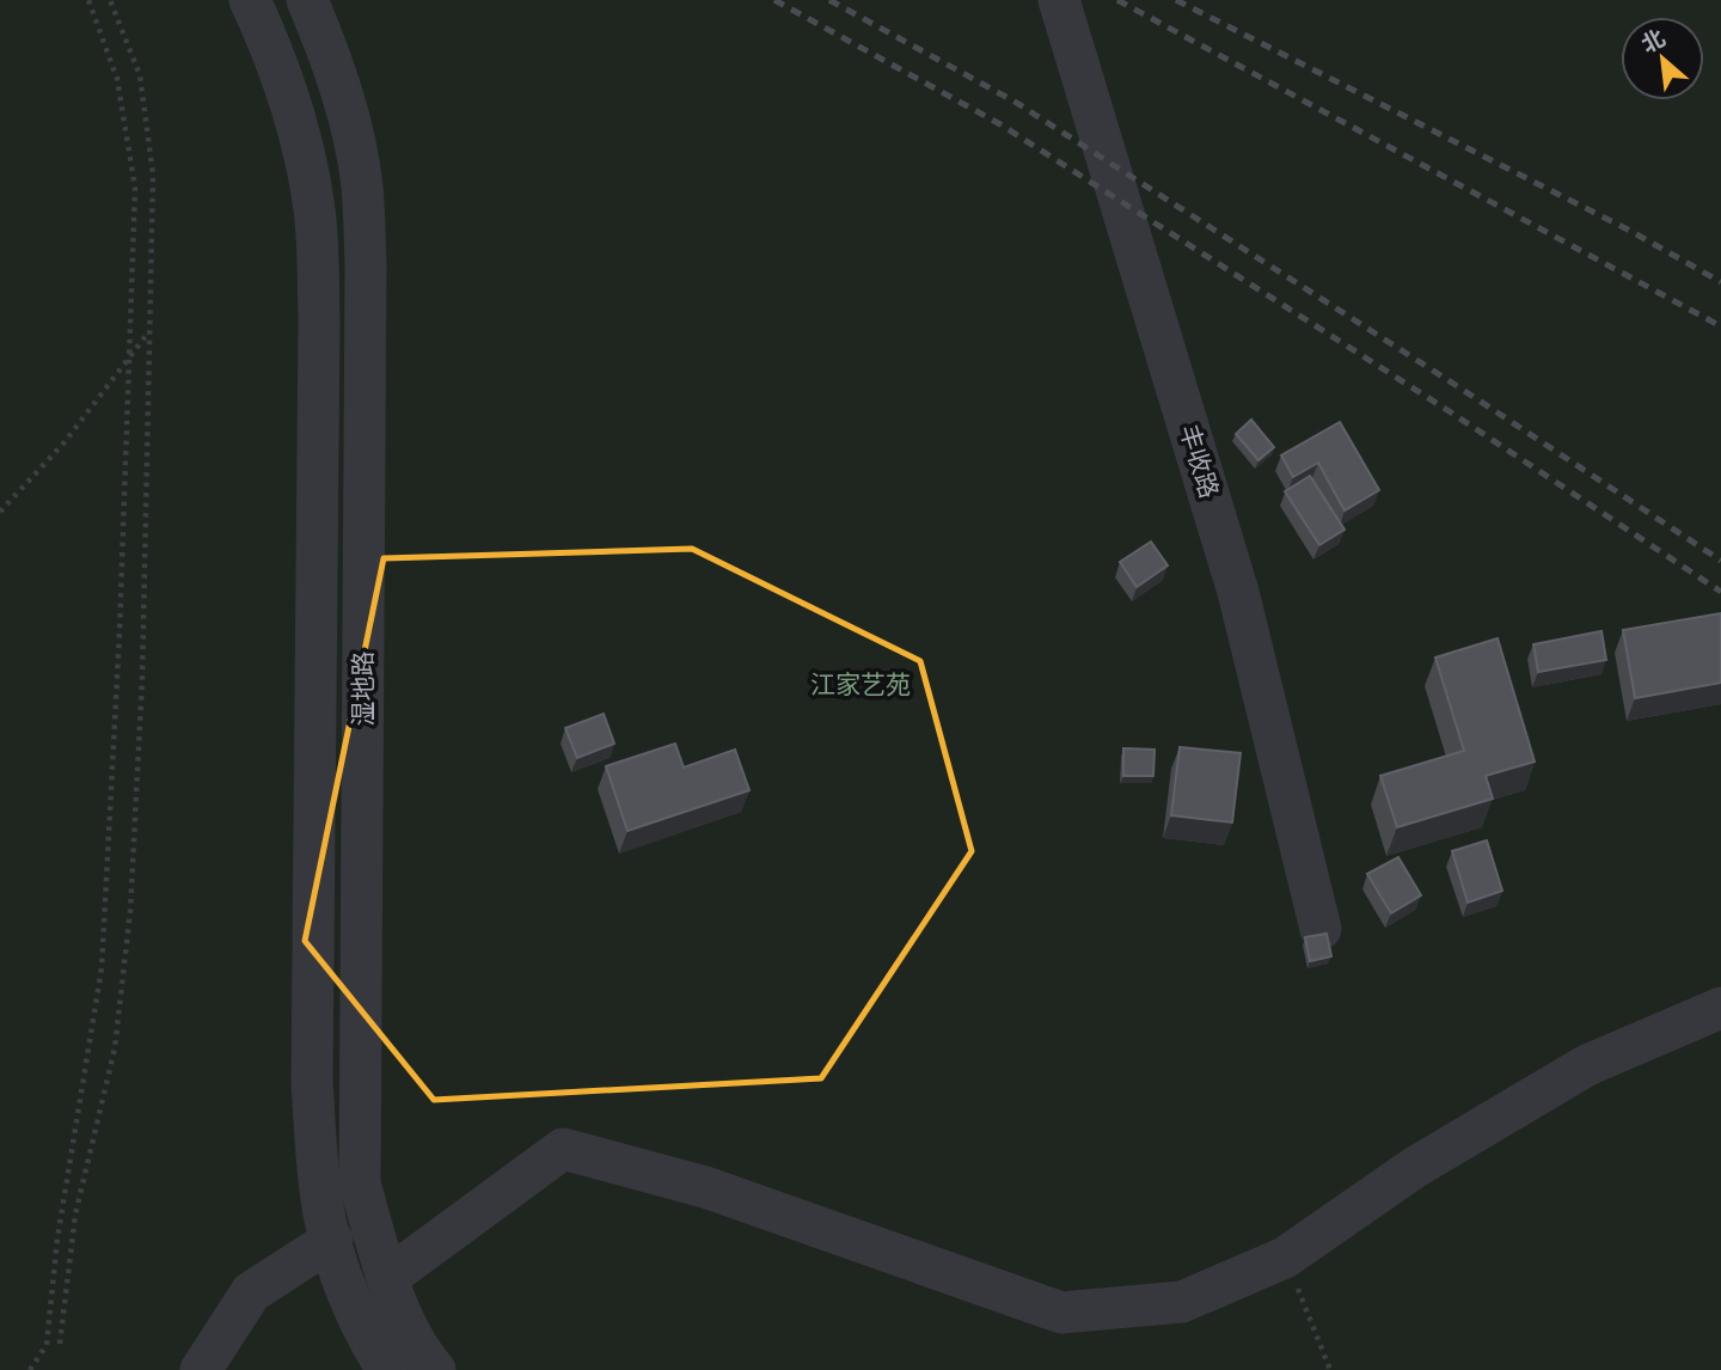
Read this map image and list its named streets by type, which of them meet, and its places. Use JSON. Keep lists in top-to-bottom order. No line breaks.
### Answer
{"streets":{"street":["丰收路","湿地路"]},"parks":["江家艺苑"],"north":"top left"}
